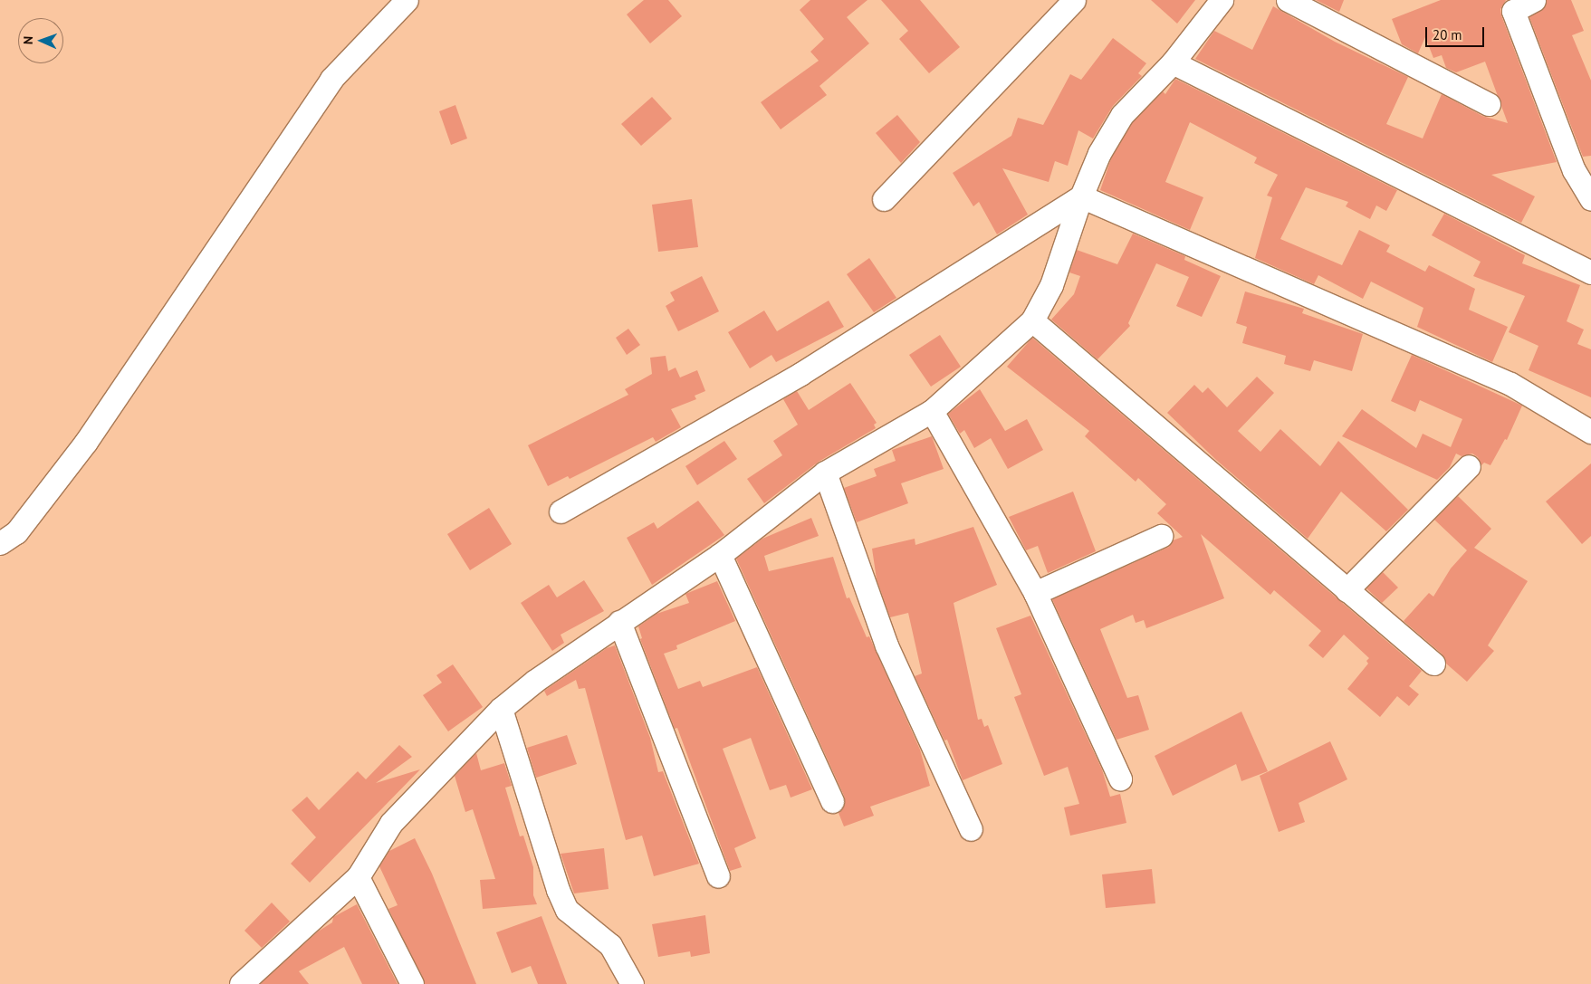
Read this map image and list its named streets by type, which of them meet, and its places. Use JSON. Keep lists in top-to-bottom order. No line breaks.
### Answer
{"scale_bar":"20 m","north":"left"}
